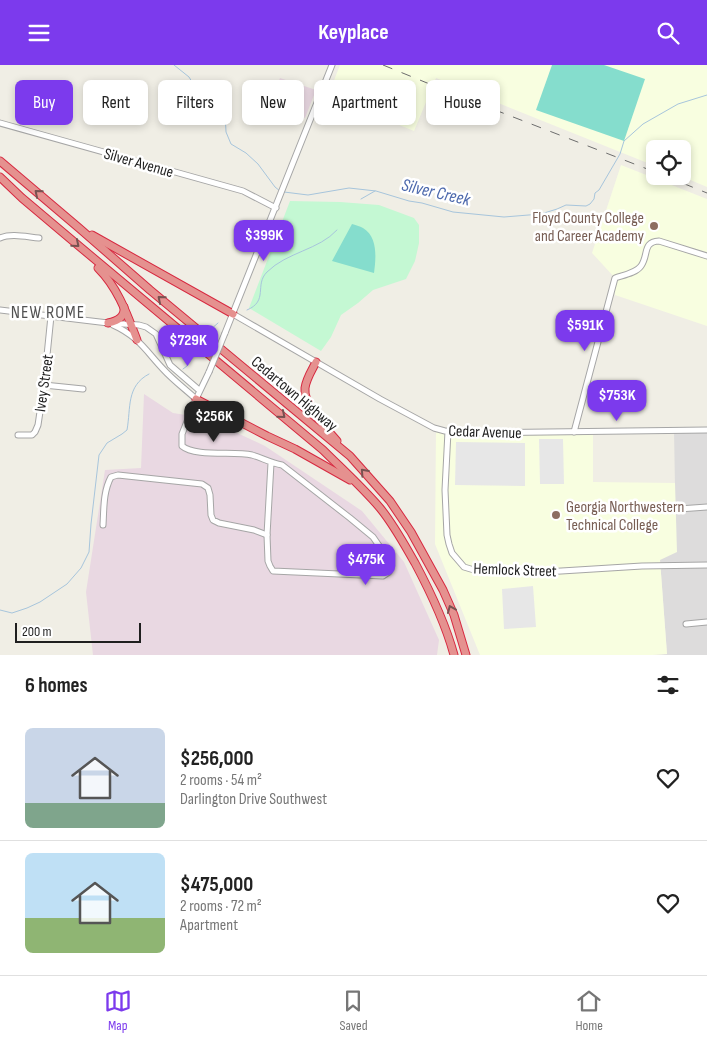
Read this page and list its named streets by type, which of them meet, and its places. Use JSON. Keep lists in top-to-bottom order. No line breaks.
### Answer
{"streets":{"highway":["Cedartown Highway"],"street":["Silver Avenue","Ivey Street","Cedar Avenue","Hemlock Street"]},"crossings":[["Cedar Avenue","Hemlock Street"]],"districts":["NEW ROME"],"water":["Silver Creek"],"places":["Floyd County College and Career Academy","Georgia Northwestern Technical College"],"scale_bar":"200 m","page":{"header":"Keyplace","chip":["Buy","Rent","Filters","New","Apartment","House"],"price":["$399K","$591K","$729K","$753K","$256K","$475K"],"scale":"200 m","heading":"6 homes","list":[{"name":"$256,000","note":"2 rooms · 54 m² · Darlington Drive Southwest"},{"name":"$475,000","note":"2 rooms · 72 m² · Apartment"}],"tabs":["Map","Saved","Home"]}}
